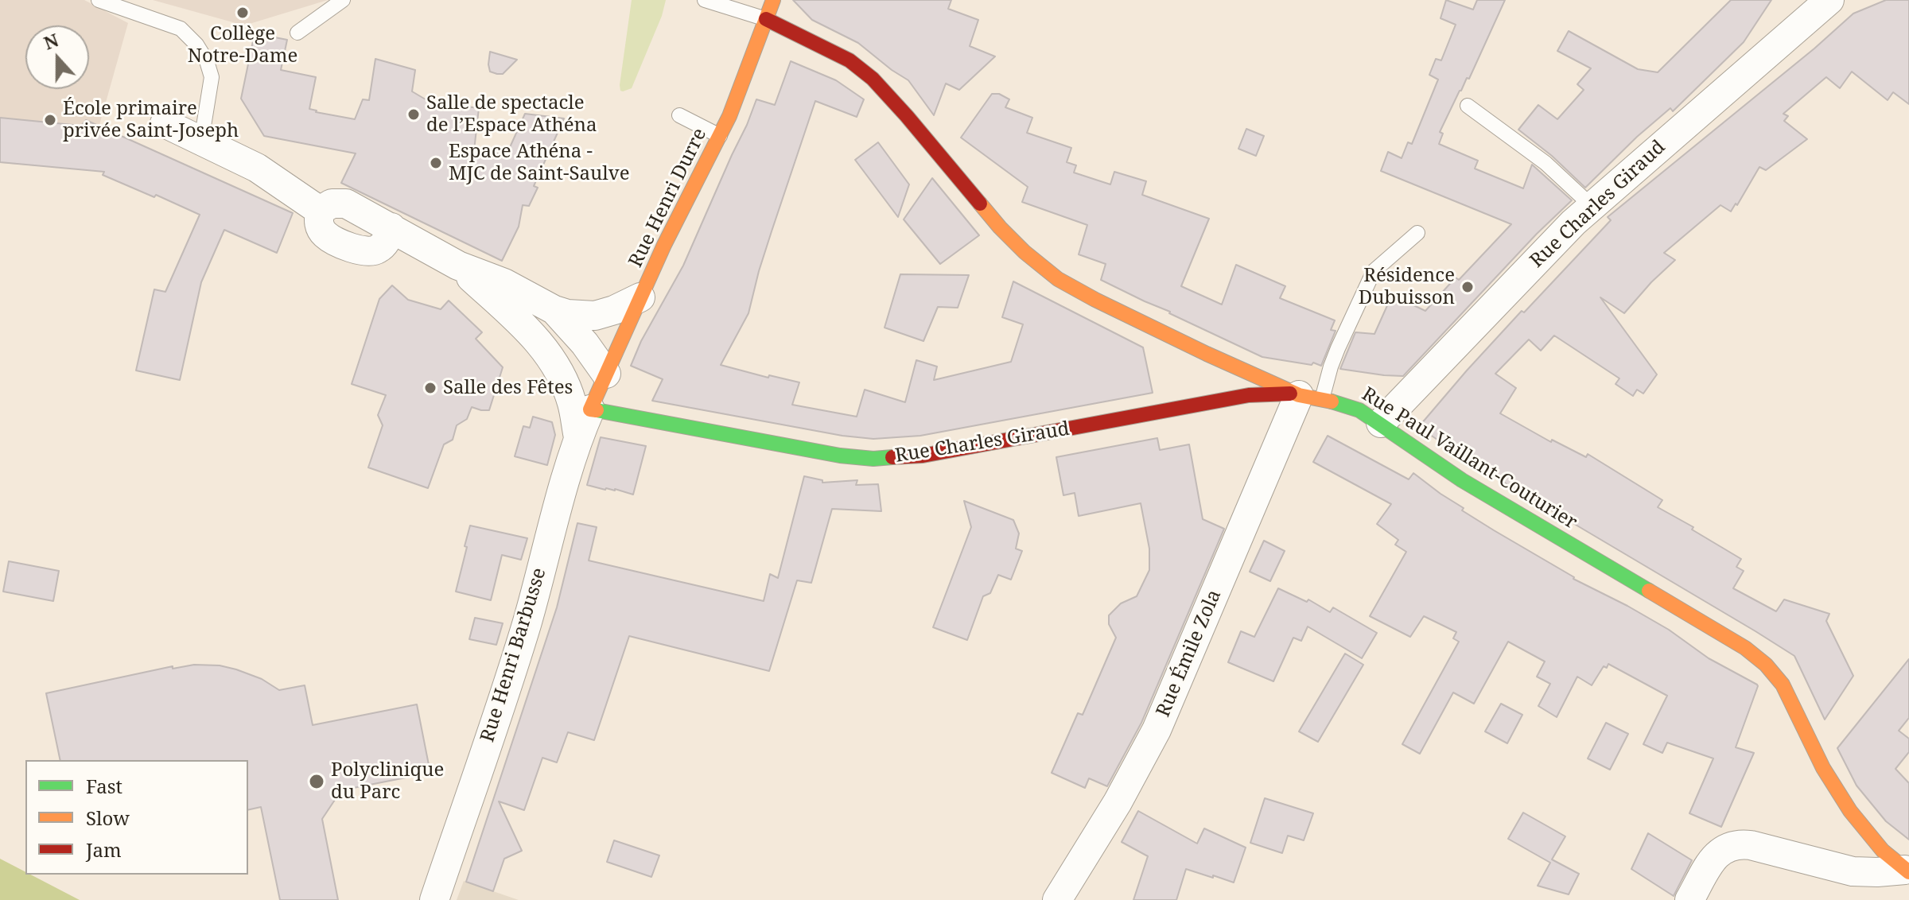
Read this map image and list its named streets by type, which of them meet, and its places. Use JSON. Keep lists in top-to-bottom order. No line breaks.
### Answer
{"streets":{"street":["Rue Henri Durre","Rue Charles Giraud","Rue Paul Vaillant-Couturier","Rue Émile Zola","Rue Henri Barbusse"]},"crossings":[["Rue Henri Durre","Rue Charles Giraud"],["Rue Henri Durre","Rue Paul Vaillant-Couturier"],["Rue Henri Durre","Rue Henri Barbusse"],["Rue Charles Giraud","Rue Paul Vaillant-Couturier"],["Rue Charles Giraud","Rue Émile Zola"],["Rue Charles Giraud","Rue Henri Barbusse"],["Rue Paul Vaillant-Couturier","Rue Émile Zola"]],"places":["Collège Notre-Dame","Salle de spectacle de l’Espace Athéna","École primaire privée Saint-Joseph","Espace Athéna - MJC de Saint-Saulve","Résidence Dubuisson","Salle des Fêtes","Polyclinique du Parc"],"legend":["Fast","Slow","Jam"],"north":"top"}
